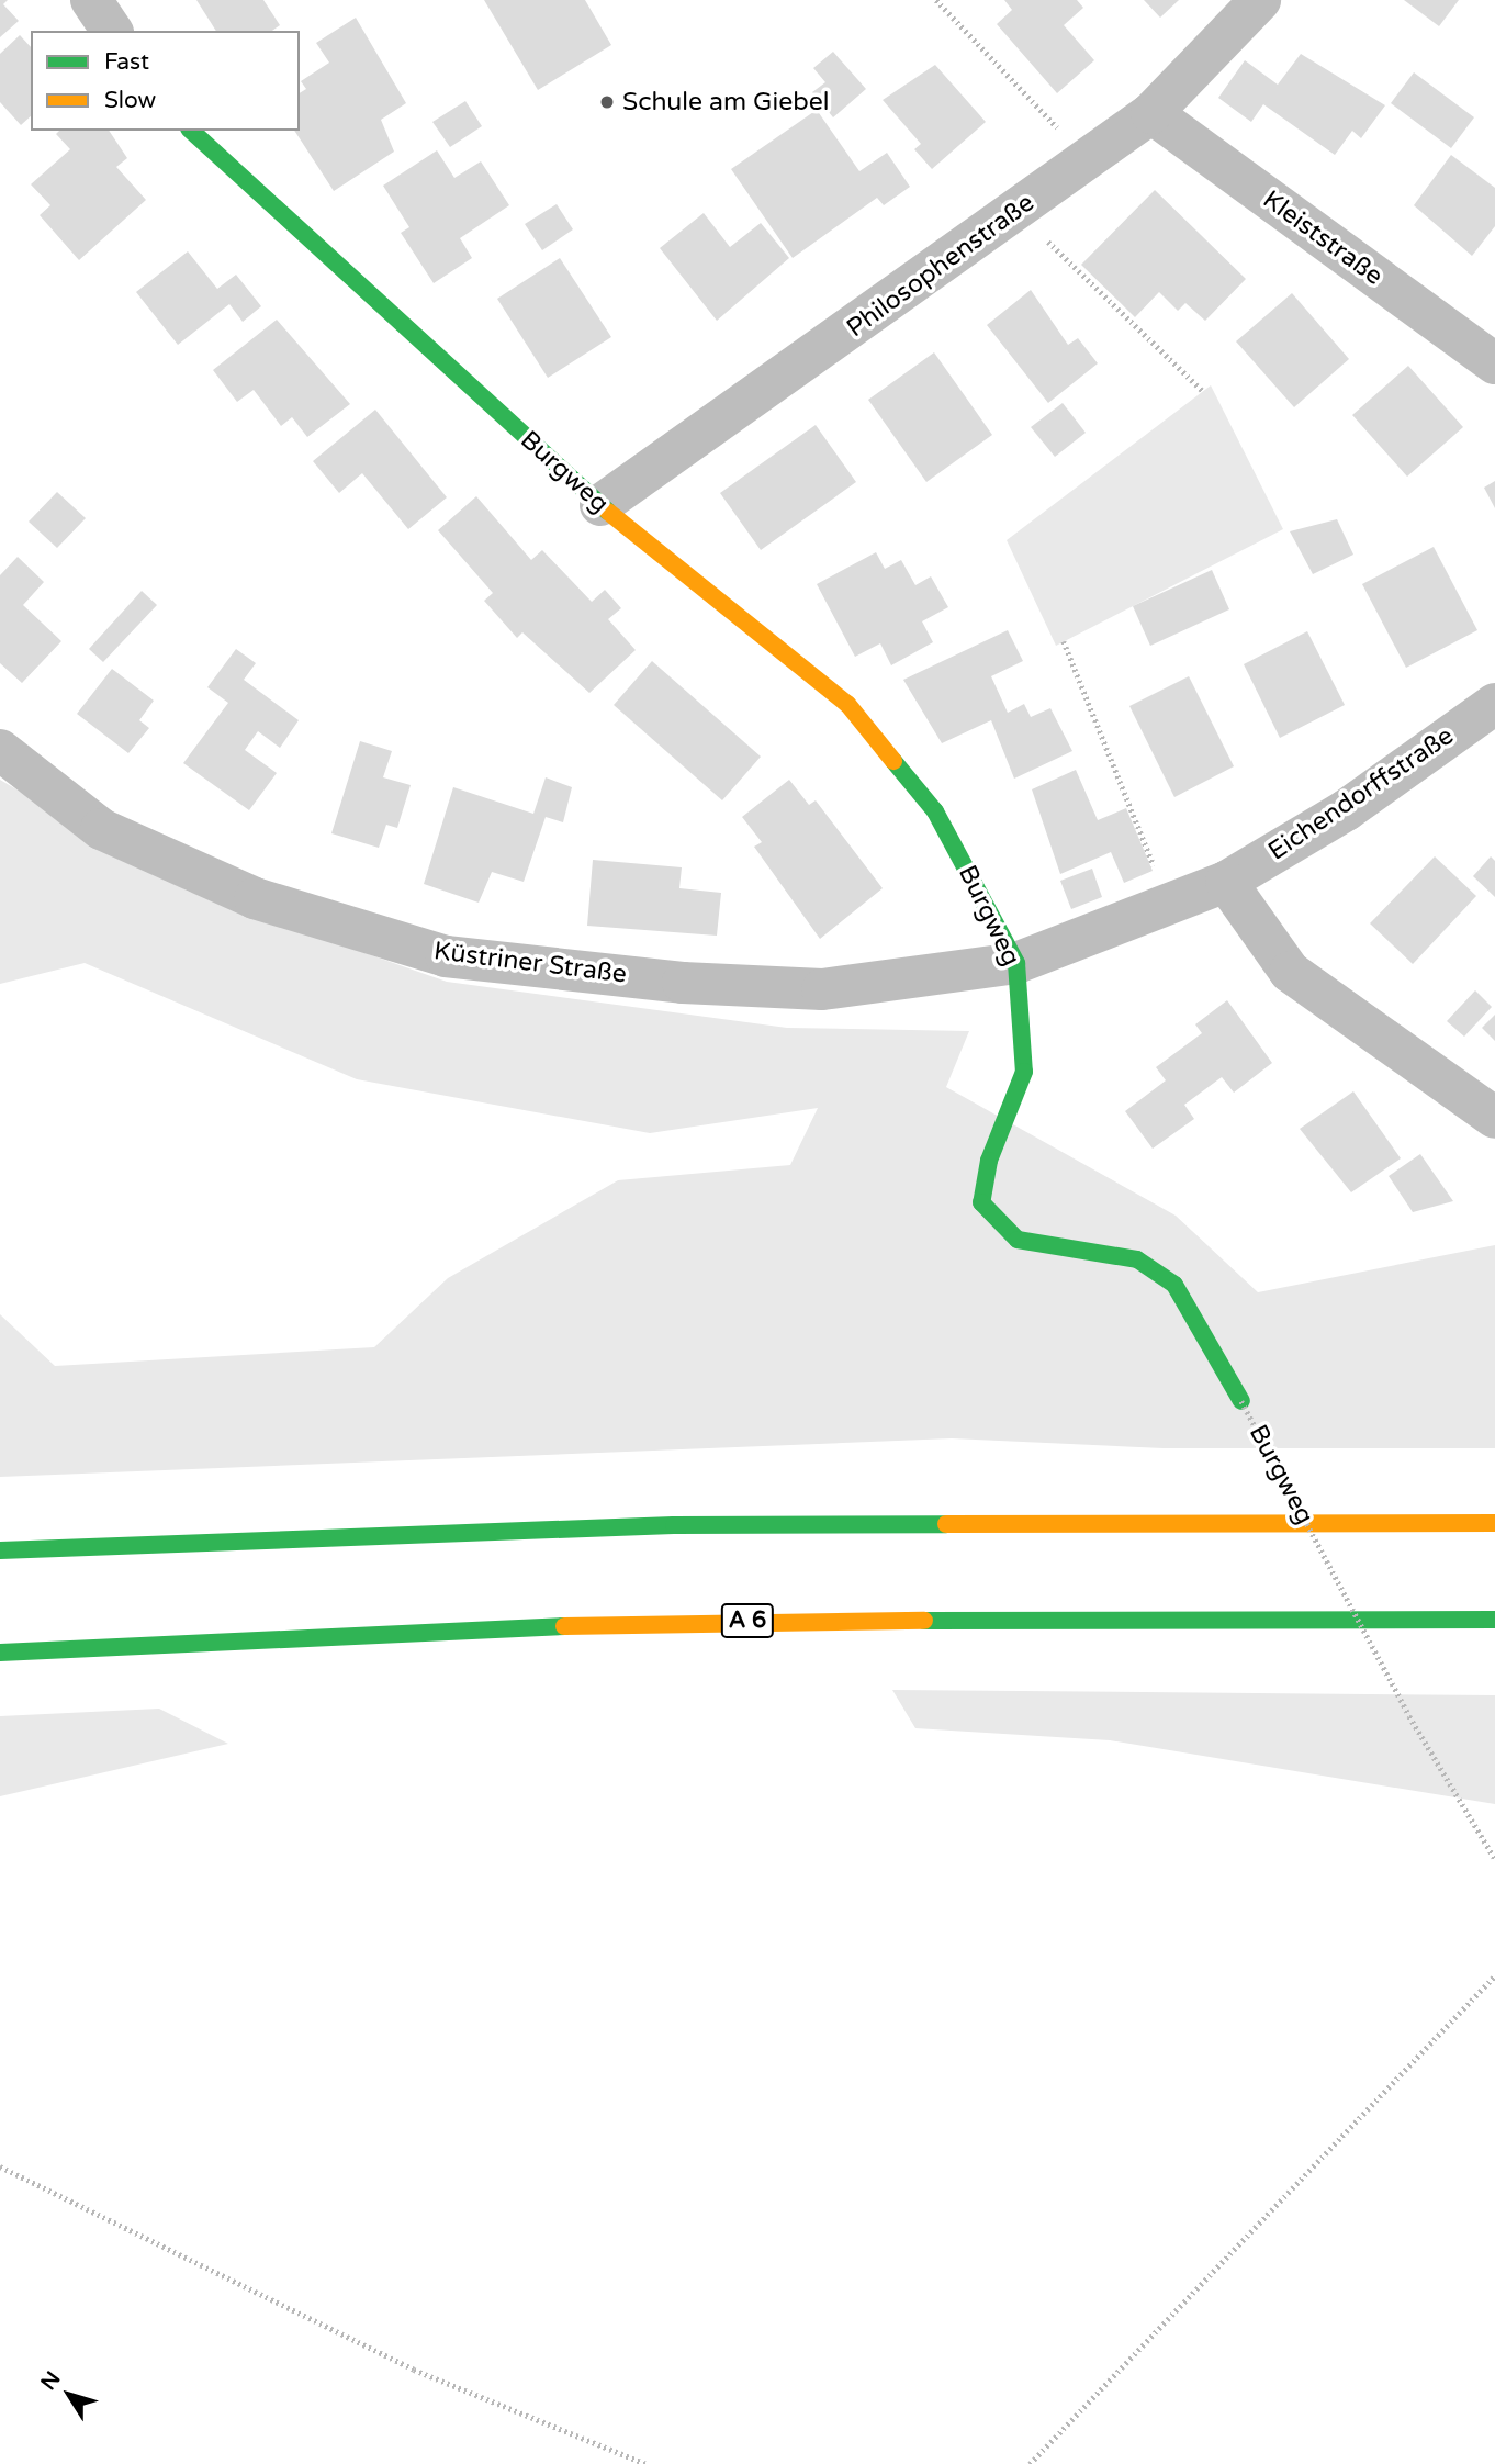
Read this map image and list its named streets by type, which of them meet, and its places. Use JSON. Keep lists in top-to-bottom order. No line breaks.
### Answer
{"streets":{"main road":["Burgweg","A 6"],"street":["Kleiststraße","Philosophenstraße","Eichendorffstraße","Küstriner Straße"]},"crossings":[["Kleiststraße","Philosophenstraße"],["Philosophenstraße","Burgweg"],["Burgweg","Eichendorffstraße"],["Burgweg","Küstriner Straße"],["Eichendorffstraße","Küstriner Straße"]],"places":["Schule am Giebel"],"legend":["Fast","Slow"],"north":"top left"}
